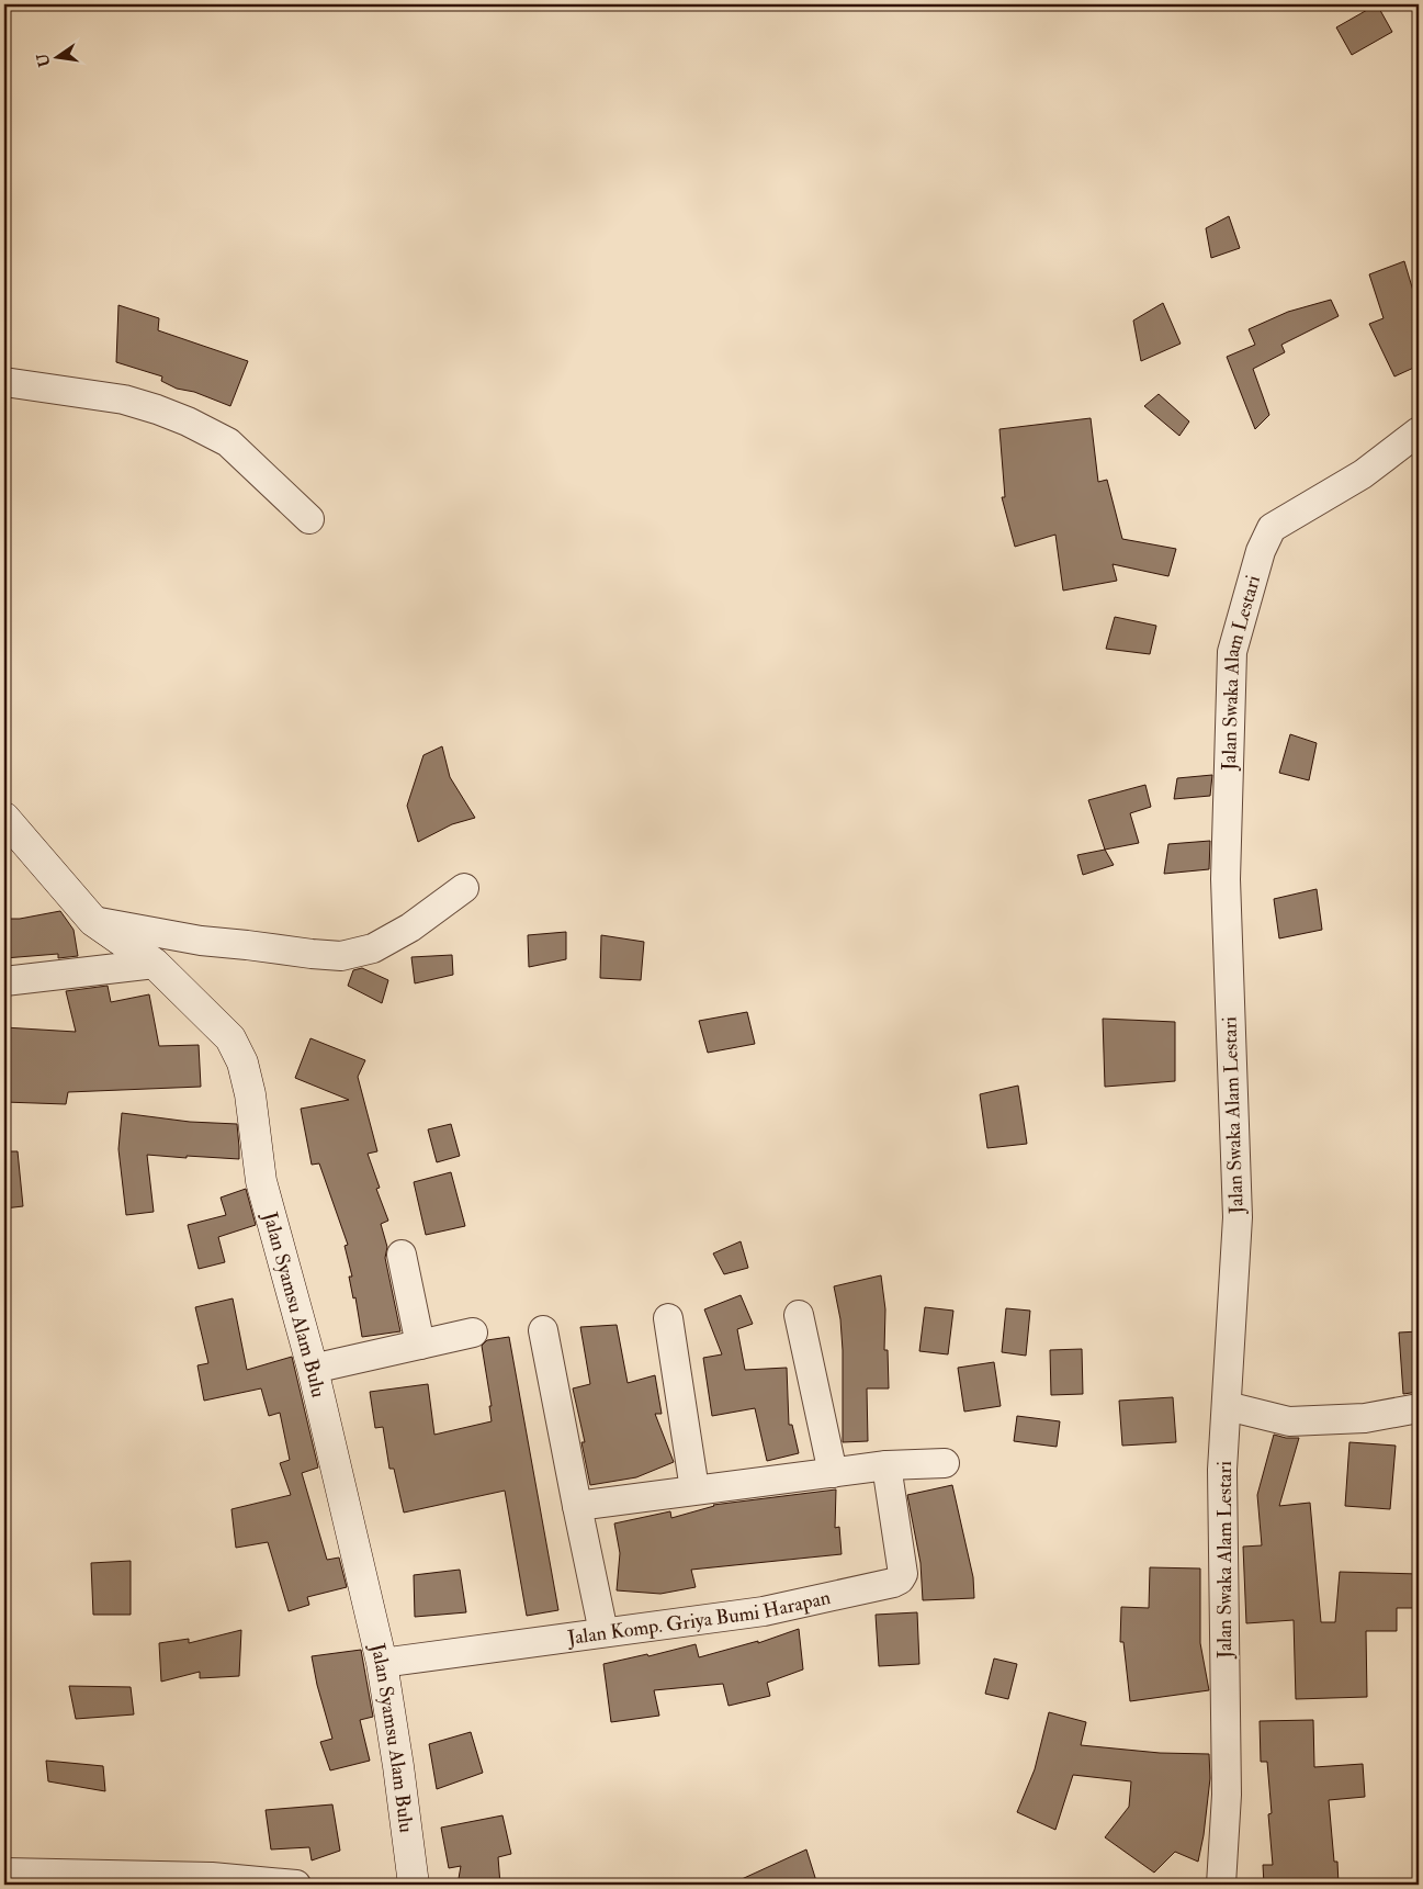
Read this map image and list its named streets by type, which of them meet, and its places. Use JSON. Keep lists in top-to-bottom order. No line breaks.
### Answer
{"streets":{"street":["Jalan Swaka Alam Lestari","Jalan Syamsu Alam Bulu","Jalan Komp. Griya Bumi Harapan"]},"crossings":[["Jalan Syamsu Alam Bulu","Jalan Komp. Griya Bumi Harapan"]],"north":"left"}
